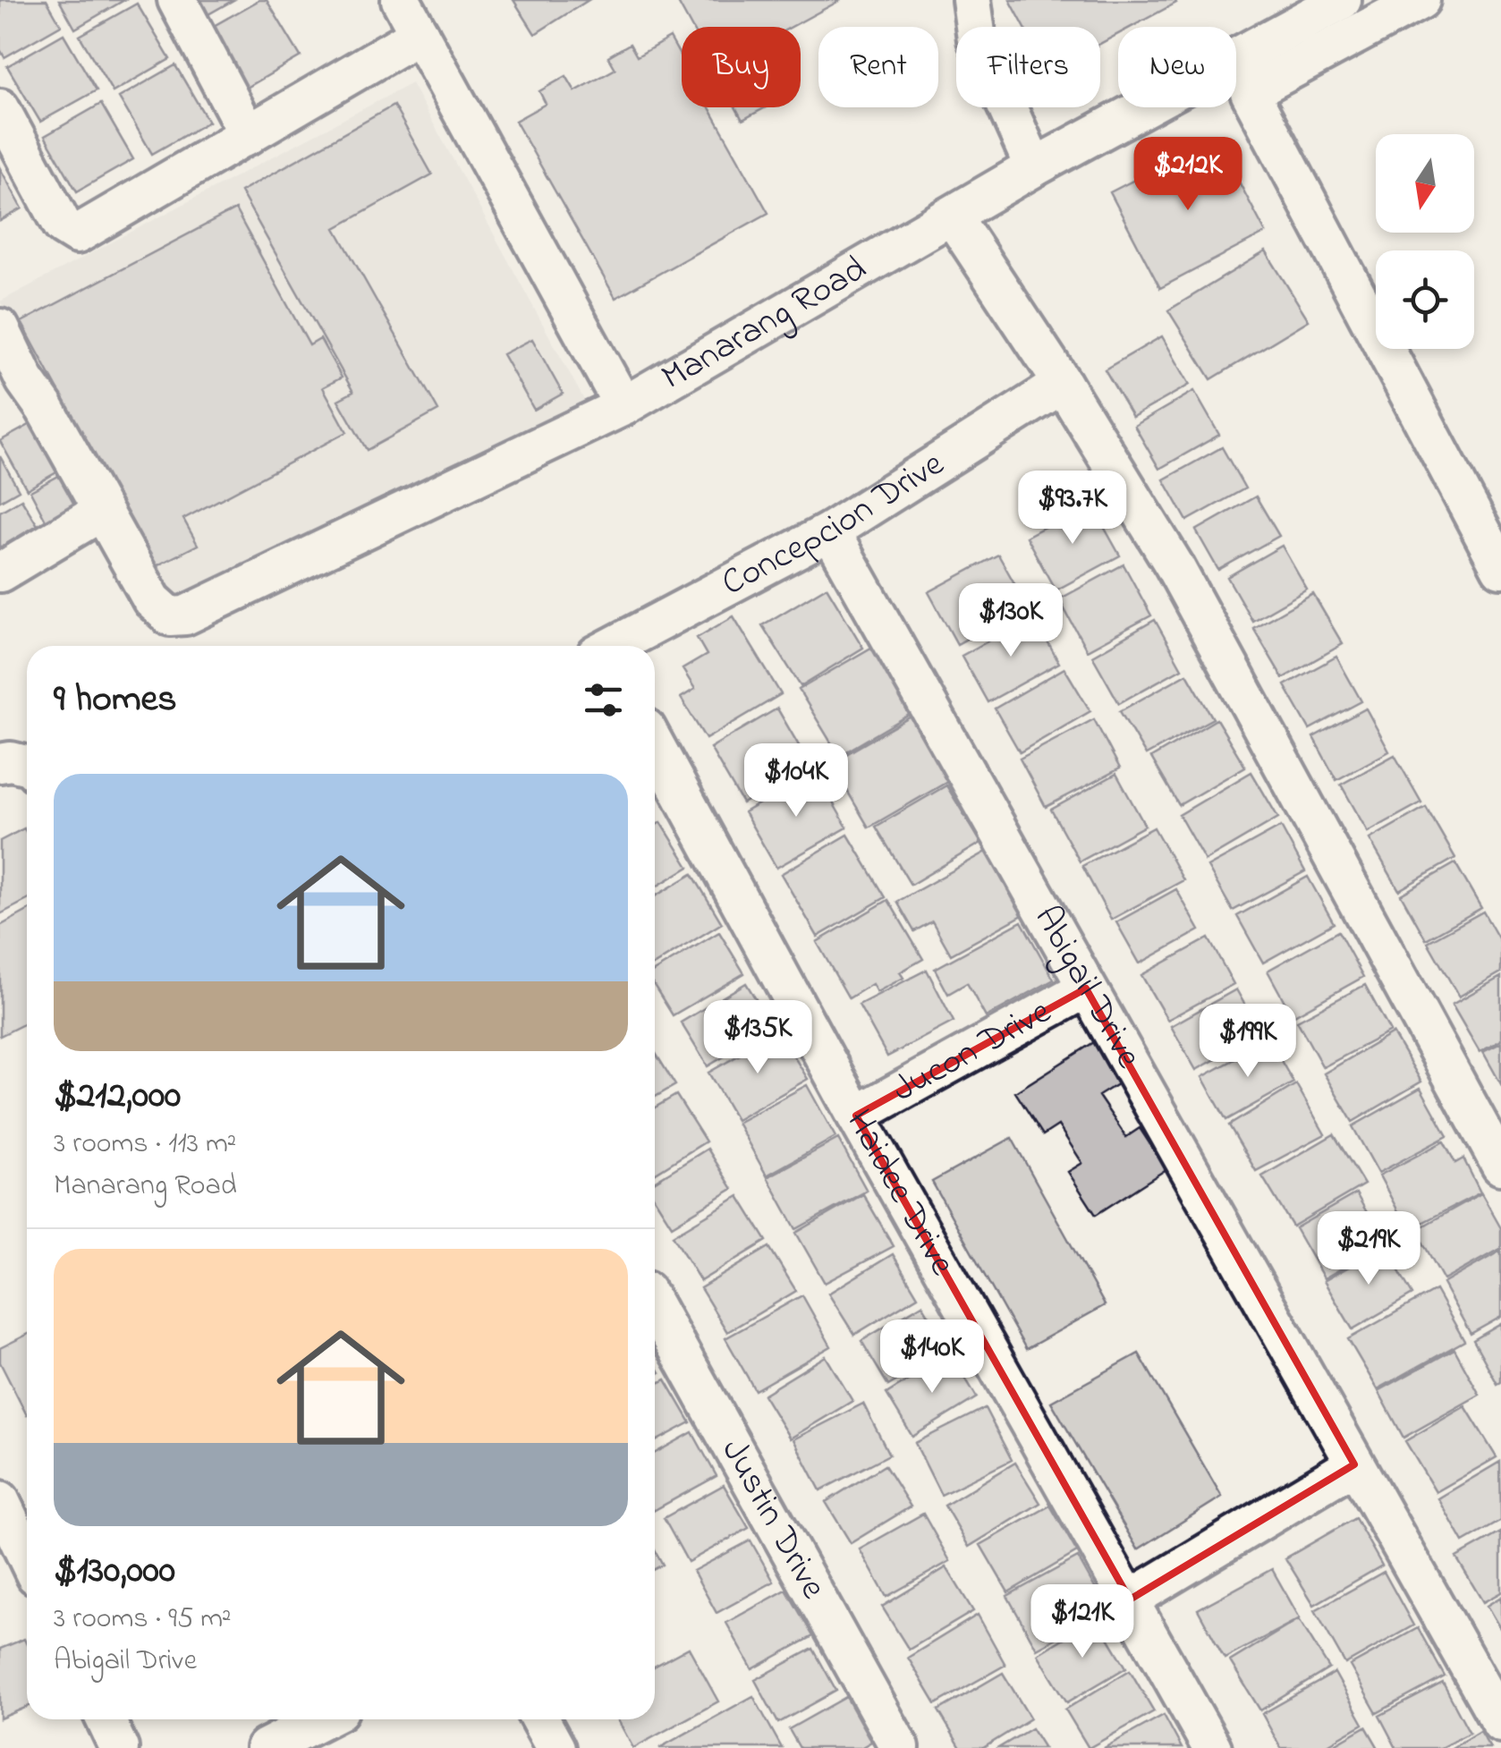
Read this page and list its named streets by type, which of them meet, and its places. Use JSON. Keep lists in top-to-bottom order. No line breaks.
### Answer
{"streets":{"street":["Manarang Road","Concepcion Drive","Abigail Drive","Jucon Drive","Haidee Drive","Justin Drive"]},"crossings":[["Concepcion Drive","Abigail Drive"],["Abigail Drive","Jucon Drive"],["Jucon Drive","Haidee Drive"]],"north":"bottom","page":{"chip":["Buy","Rent","Filters","New"],"price":["$212K","$93.7K","$130K","$104K","$135K","$199K","$219K","$140K","$121K"],"heading":"9 homes","list":[{"name":"$212,000","note":"3 rooms · 113 m² · Manarang Road"},{"name":"$130,000","note":"3 rooms · 95 m² · Abigail Drive"}]}}
